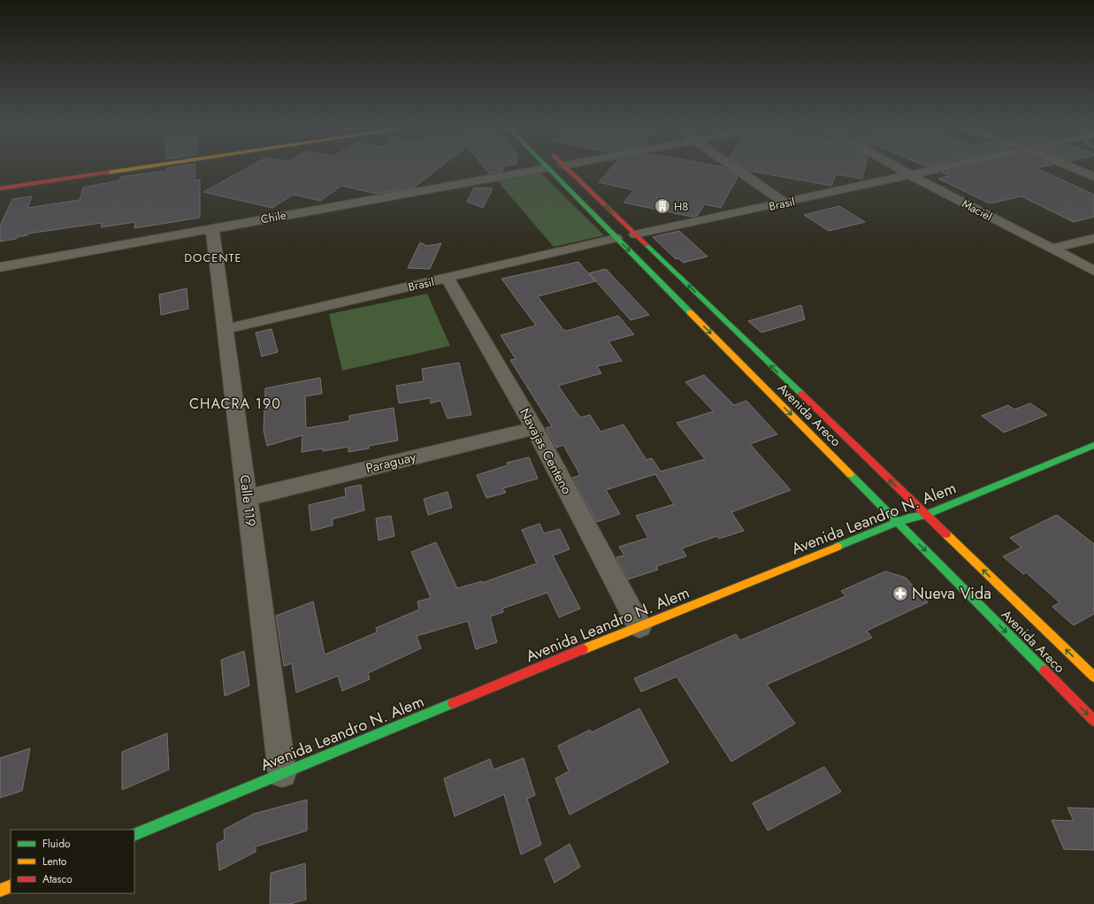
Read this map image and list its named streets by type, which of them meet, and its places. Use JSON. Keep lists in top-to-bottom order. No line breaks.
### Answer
{"streets":{"main road":["Avenida Areco","Avenida Leandro N. Alem"],"street":["Brasil","Maciel","Chile","Navajas Centeno","Paraguay","Calle 119"]},"crossings":[["Brasil","Maciel"],["Brasil","Avenida Areco"],["Brasil","Navajas Centeno"],["Brasil","Calle 119"],["Chile","Calle 119"],["Avenida Areco","Avenida Leandro N. Alem"],["Navajas Centeno","Paraguay"],["Navajas Centeno","Avenida Leandro N. Alem"],["Paraguay","Calle 119"],["Calle 119","Avenida Leandro N. Alem"]],"districts":["DOCENTE","CHACRA 190"],"places":{"building":["H8"],"pharmacy":["Nueva Vida"]},"legend":["Fluido","Lento","Atasco"]}
